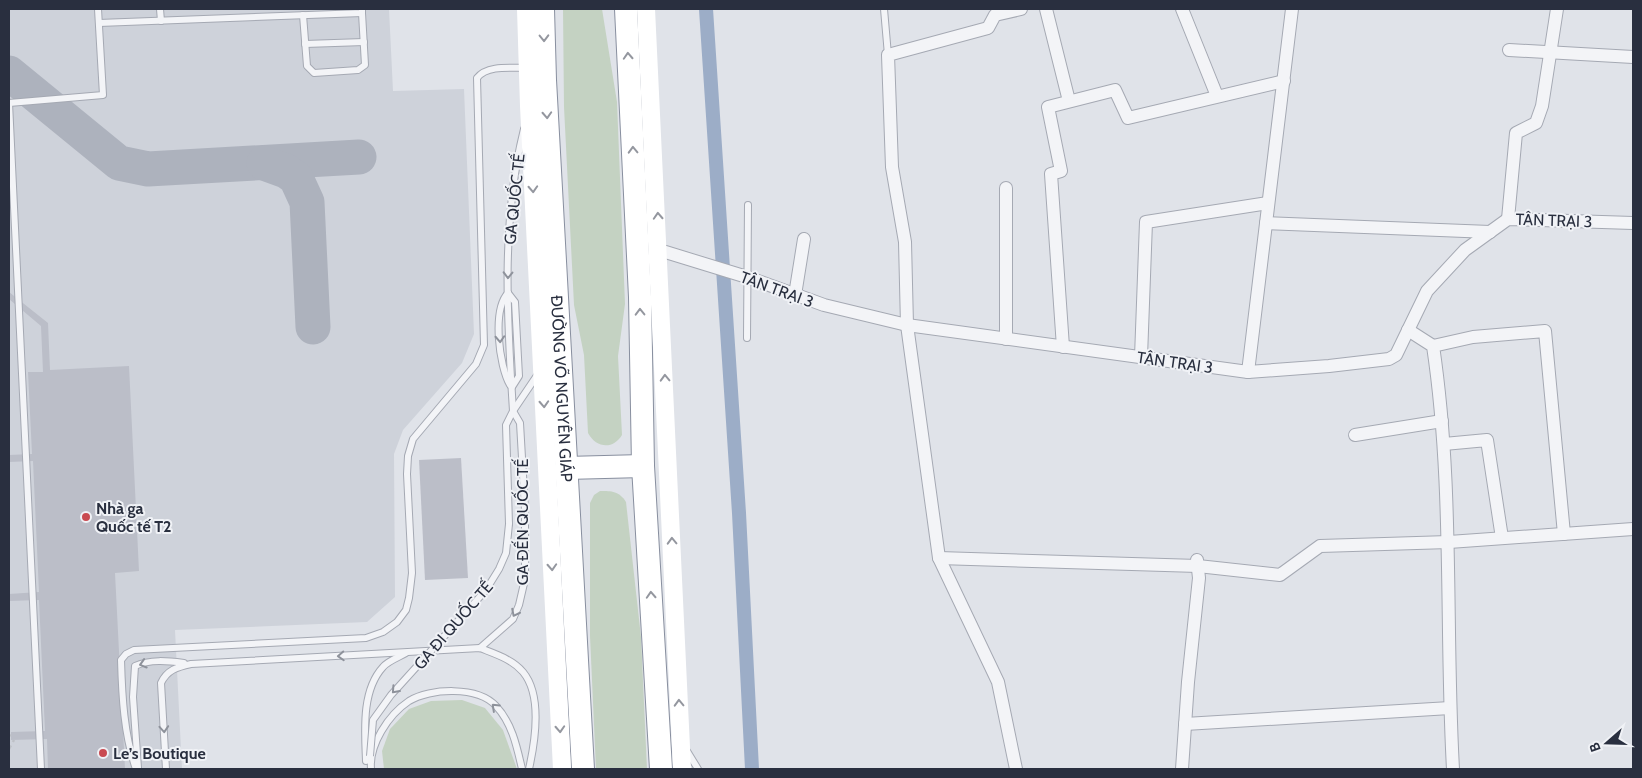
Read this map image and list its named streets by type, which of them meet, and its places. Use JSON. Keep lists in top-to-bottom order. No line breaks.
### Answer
{"streets":{"highway":["ĐƯỜNG VÕ NGUYÊN GIÁP"],"street":["TÂN TRẠI 3"],"lane":["GA QUỐC TẾ","GA ĐẾN QUỐC TẾ","GA ĐI QUỐC TẾ"]},"crossings":[["GA QUỐC TẾ","ĐƯỜNG VÕ NGUYÊN GIÁP"],["GA QUỐC TẾ","GA ĐẾN QUỐC TẾ"],["GA QUỐC TẾ","GA ĐI QUỐC TẾ"],["GA ĐẾN QUỐC TẾ","GA ĐI QUỐC TẾ"]],"one_way":["GA ĐẾN QUỐC TẾ"],"places":["Nhà ga Quốc tế T2","Le’s Boutique"],"north":"left"}
